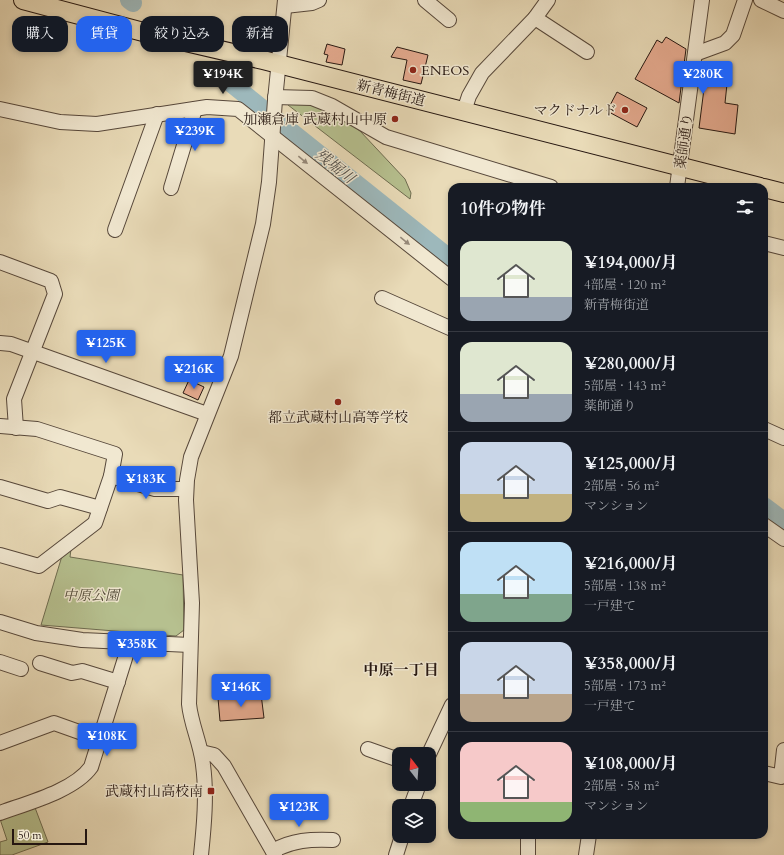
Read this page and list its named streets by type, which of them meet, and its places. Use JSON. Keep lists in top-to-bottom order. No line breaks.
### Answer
{"streets":{"main road":["新青梅街道"],"street":["薬師通り"]},"crossings":[["新青梅街道","薬師通り"]],"districts":["中原一丁目"],"water":["残堀川"],"parks":["中原公園"],"places":{"other":["ENEOS","マクドナルド","加瀬倉庫 武蔵村山中原","都立武蔵村山高等学校"],"transit":["武蔵村山高校南"]},"scale_bar":"50 m","north":"top","page":{"chip":["購入","賃貸","絞り込み","新着"],"price":["¥194K","¥280K","¥239K","¥125K","¥216K","¥183K","¥358K","¥146K","¥108K","¥123K"],"heading":"10件の物件","list":[{"name":"¥194,000/月","note":"4部屋 · 120 m² · 新青梅街道"},{"name":"¥280,000/月","note":"5部屋 · 143 m² · 薬師通り"},{"name":"¥125,000/月","note":"2部屋 · 56 m² · マンション"},{"name":"¥216,000/月","note":"5部屋 · 138 m² · 一戸建て"},{"name":"¥358,000/月","note":"5部屋 · 173 m² · 一戸建て"},{"name":"¥108,000/月","note":"2部屋 · 58 m² · マンション"}],"scale":"50 m"}}
